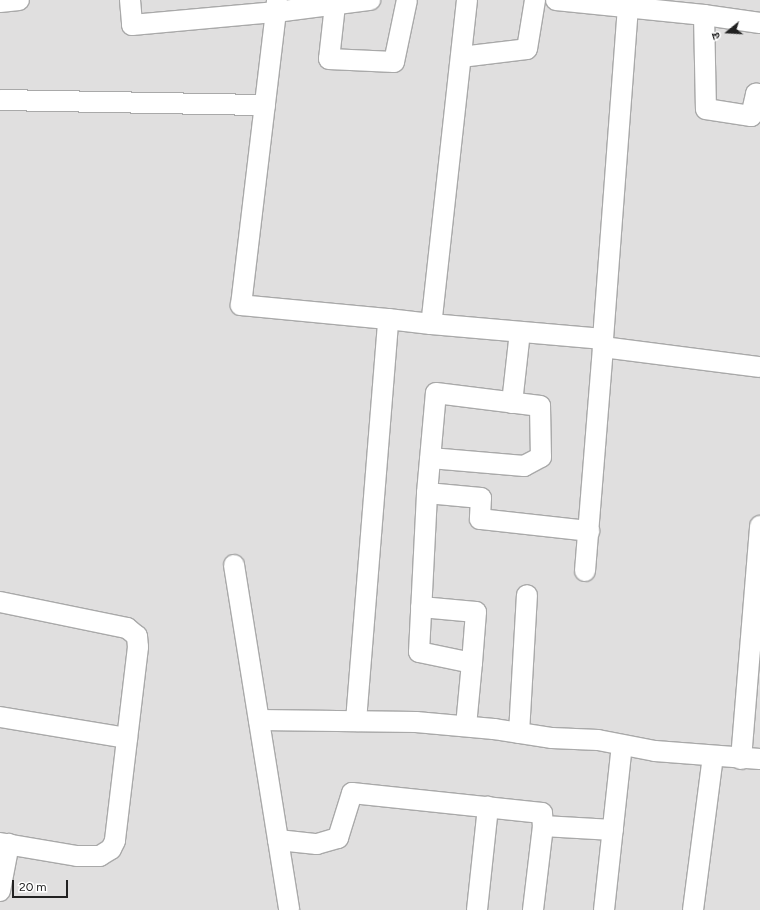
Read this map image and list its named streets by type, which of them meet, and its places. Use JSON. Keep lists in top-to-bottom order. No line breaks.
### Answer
{"scale_bar":"20 m","north":"left"}
